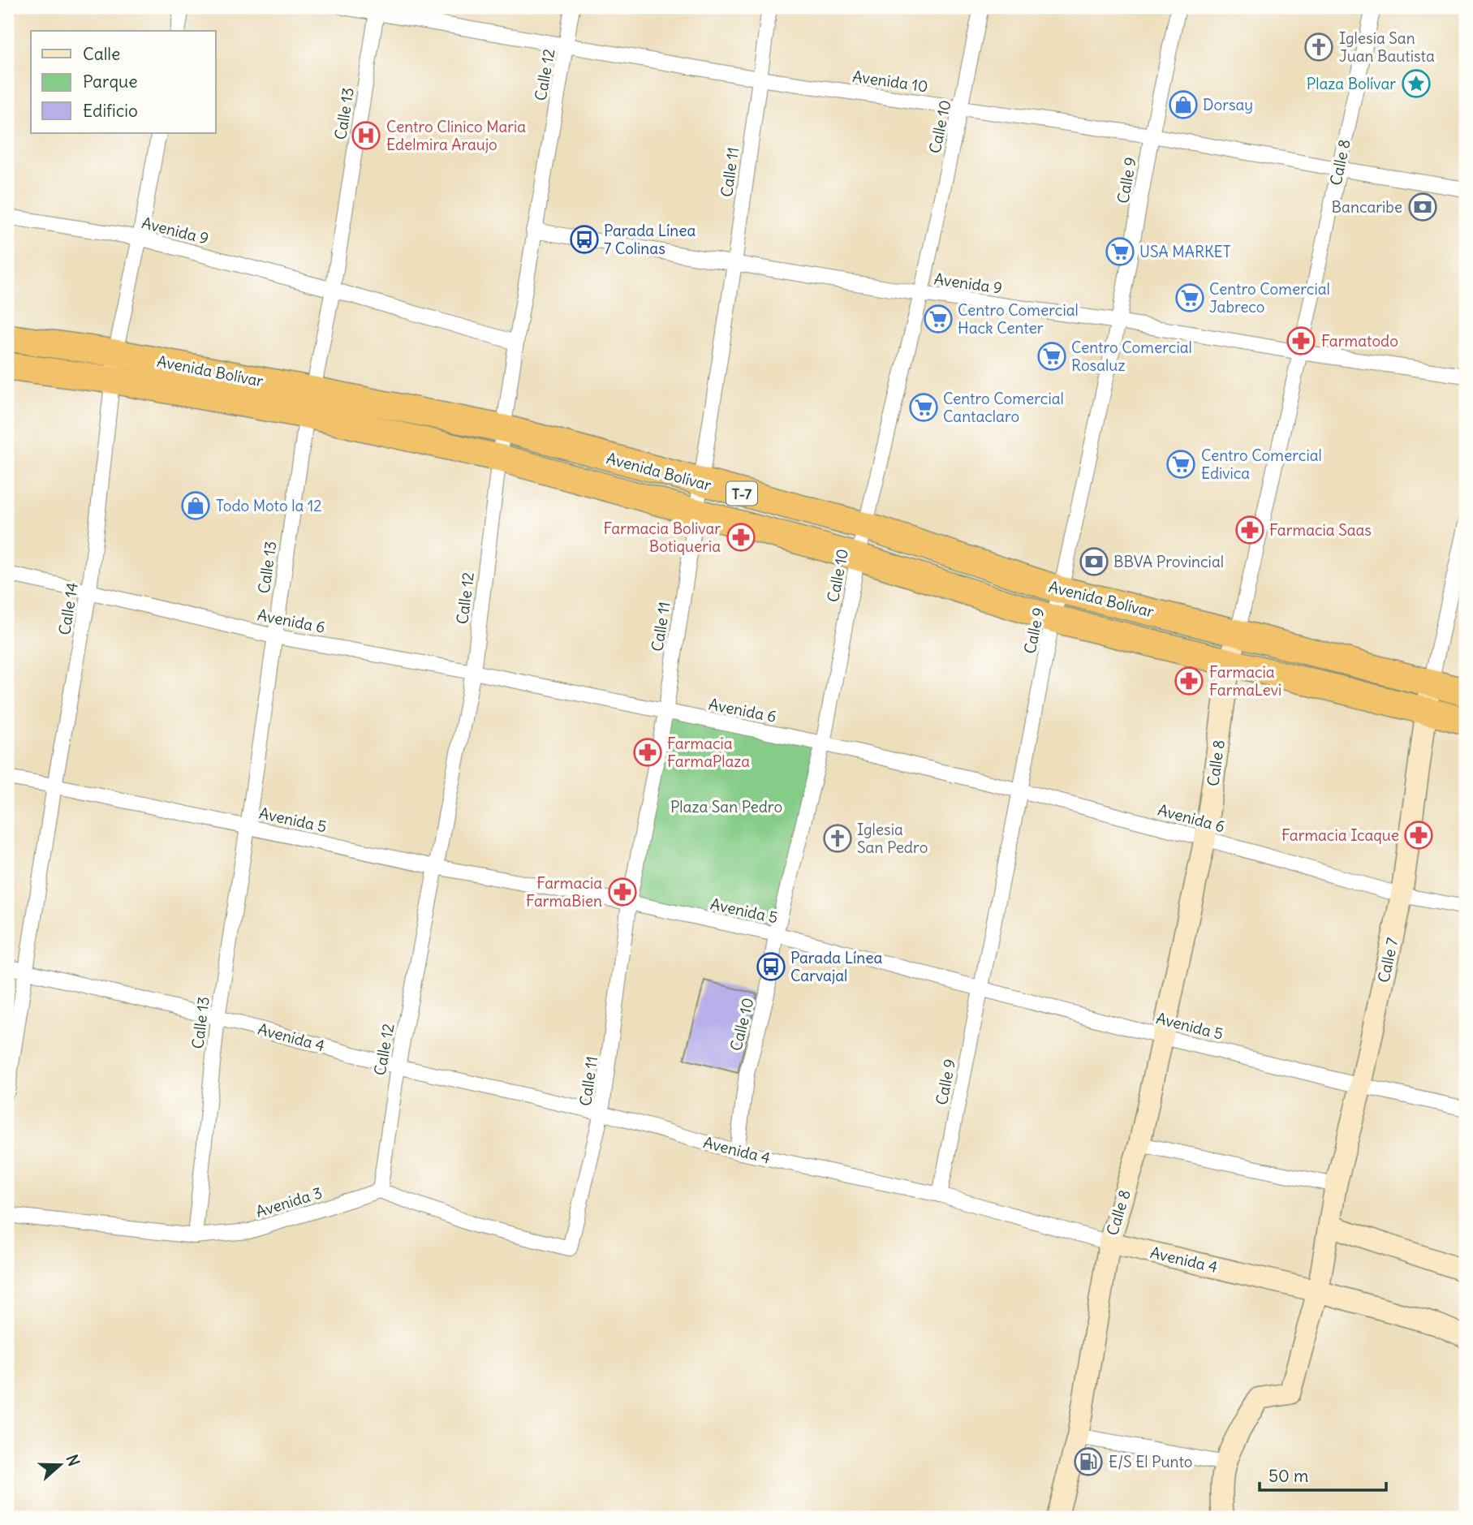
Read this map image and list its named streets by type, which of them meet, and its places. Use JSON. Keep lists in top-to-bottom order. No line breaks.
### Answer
{"streets":{"highway":["Avenida Bolívar","T-7"],"main road":["Calle 8","Calle 7","Avenida 4"],"street":["Calle 12","Avenida 10","Calle 13","Calle 10","Calle 11","Calle 9","Avenida 9","Calle 14","Avenida 6","Avenida 5","Avenida 3"]},"crossings":[["Calle 12","Avenida 10"],["Calle 12","Calle 11"],["Calle 12","Avenida 9"],["Calle 12","Avenida Bolívar"],["Calle 12","Avenida 6"],["Calle 12","Avenida 5"],["Calle 12","Avenida 4"],["Calle 12","Avenida 3"],["Avenida 10","Calle 13"],["Avenida 10","Calle 10"],["Avenida 10","Calle 8"],["Avenida 10","Calle 11"],["Avenida 10","Calle 9"],["Calle 13","Avenida 9"],["Calle 13","Avenida Bolívar"],["Calle 13","Avenida 6"],["Calle 13","Avenida 5"],["Calle 13","Avenida 4"],["Calle 13","Avenida 3"],["Calle 10","Avenida 9"],["Calle 10","Avenida Bolívar"],["Calle 10","Avenida 6"],["Calle 10","Avenida 5"],["Calle 10","Avenida 4"],["Calle 8","Avenida 9"],["Calle 8","Avenida Bolívar"],["Calle 8","Avenida 6"],["Calle 8","Avenida 5"],["Calle 8","Avenida 4"],["Calle 11","Avenida 9"],["Calle 11","Avenida Bolívar"],["Calle 11","Avenida 6"],["Calle 11","Avenida 5"],["Calle 11","Avenida 4"],["Calle 11","Avenida 3"],["Calle 9","Avenida 9"],["Calle 9","Avenida Bolívar"],["Calle 9","Avenida 6"],["Calle 9","Avenida 5"],["Calle 9","Avenida 4"],["Avenida 9","Calle 14"],["Avenida Bolívar","Calle 14"],["Avenida Bolívar","Calle 7"],["Calle 14","Avenida 6"],["Calle 14","Avenida 5"],["Calle 14","Avenida 4"],["Avenida 6","Calle 7"],["Avenida 5","Calle 7"],["Calle 7","Avenida 4"]],"parks":["Plaza San Pedro"],"places":{"church":["Iglesia San Juan Bautista","Iglesia San Pedro"],"place":["Plaza Bolívar"],"shop":["Dorsay","Todo Moto la 12"],"hospital":["Centro Clinico Maria Edelmira Araujo"],"bank":["Bancaribe","BBVA Provincial"],"bus stop":["Parada Línea 7 Colinas","Parada Línea Carvajal"],"supermarket":["USA MARKET","Centro Comercial Jabreco","Centro Comercial Hack Center","Centro Comercial Rosaluz","Centro Comercial Cantaclaro","Centro Comercial Edivica"],"pharmacy":["Farmatodo","Farmacia Saas","Farmacia Bolivar Botiqueria","Farmacia FarmaLevi","Farmacia FarmaPlaza","Farmacia Icaque","Farmacia FarmaBien"],"fuel station":["E/S El Punto"]},"legend":["Calle","Parque","Edificio"],"scale_bar":"50 m","north":"right"}
